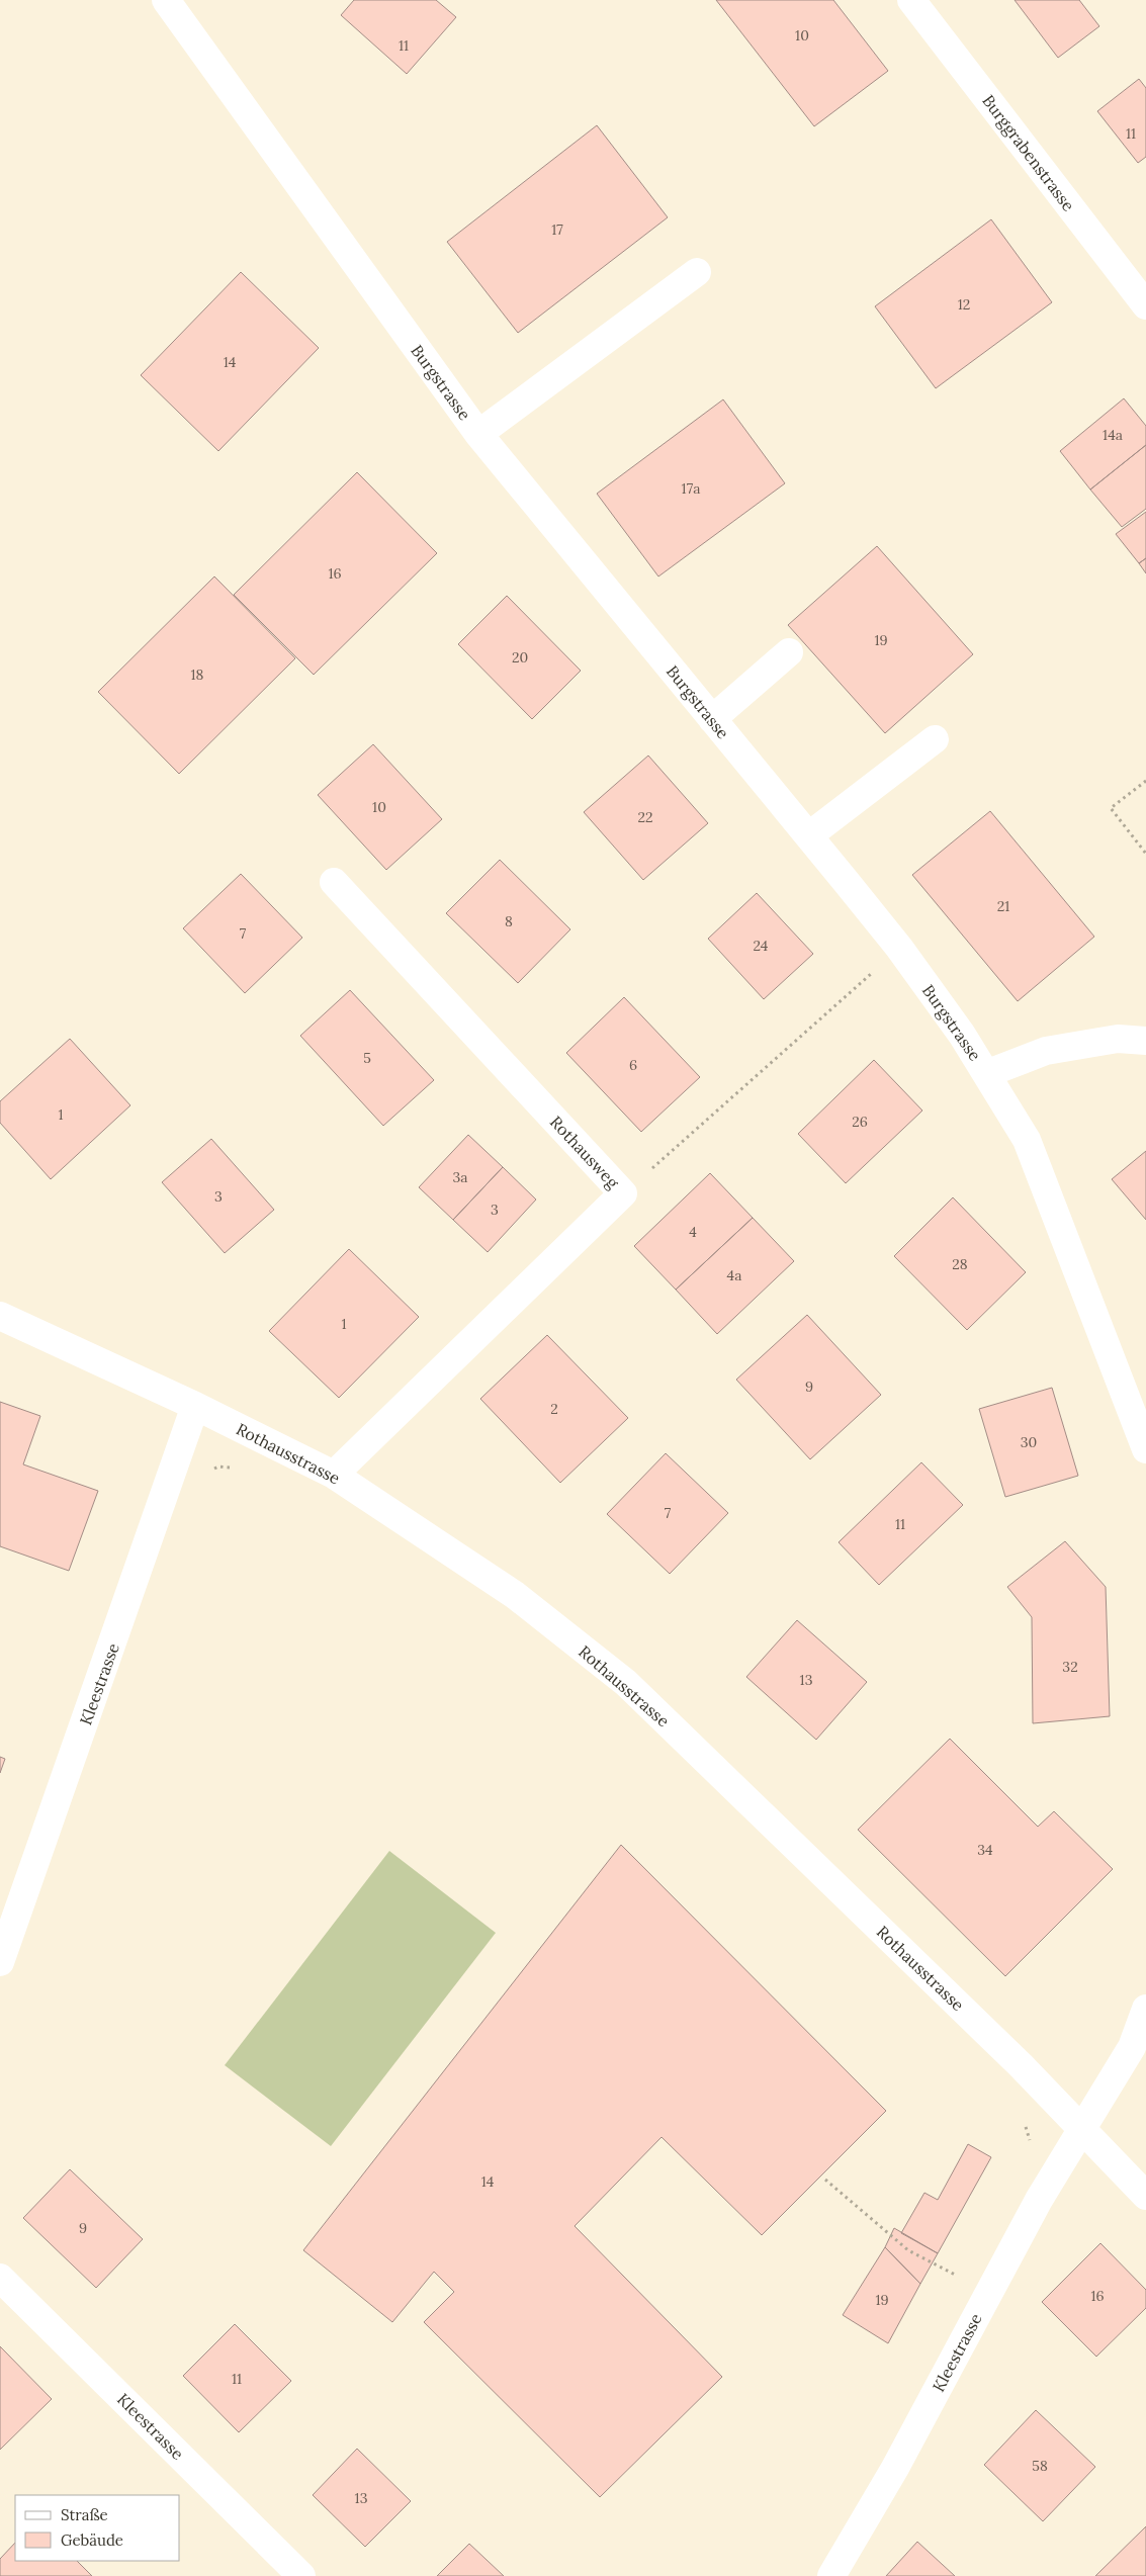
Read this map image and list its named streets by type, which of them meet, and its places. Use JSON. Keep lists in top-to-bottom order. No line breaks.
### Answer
{"streets":{"street":["Burggrabenstrasse","Burgstrasse","Rothausweg","Rothausstrasse","Kleestrasse"]},"crossings":[["Rothausweg","Rothausstrasse"],["Rothausstrasse","Kleestrasse"]],"house_numbers":["10","11","11","17","12","14","14a","17a","16","19","20","18","10","22","21","8","7","24","5","6","1","26","3a","3","3","4","28","4a","1","9","2","30","7","11","32","13","34","14","9","16","19","11","58","13"],"legend":["Straße","Gebäude"]}
